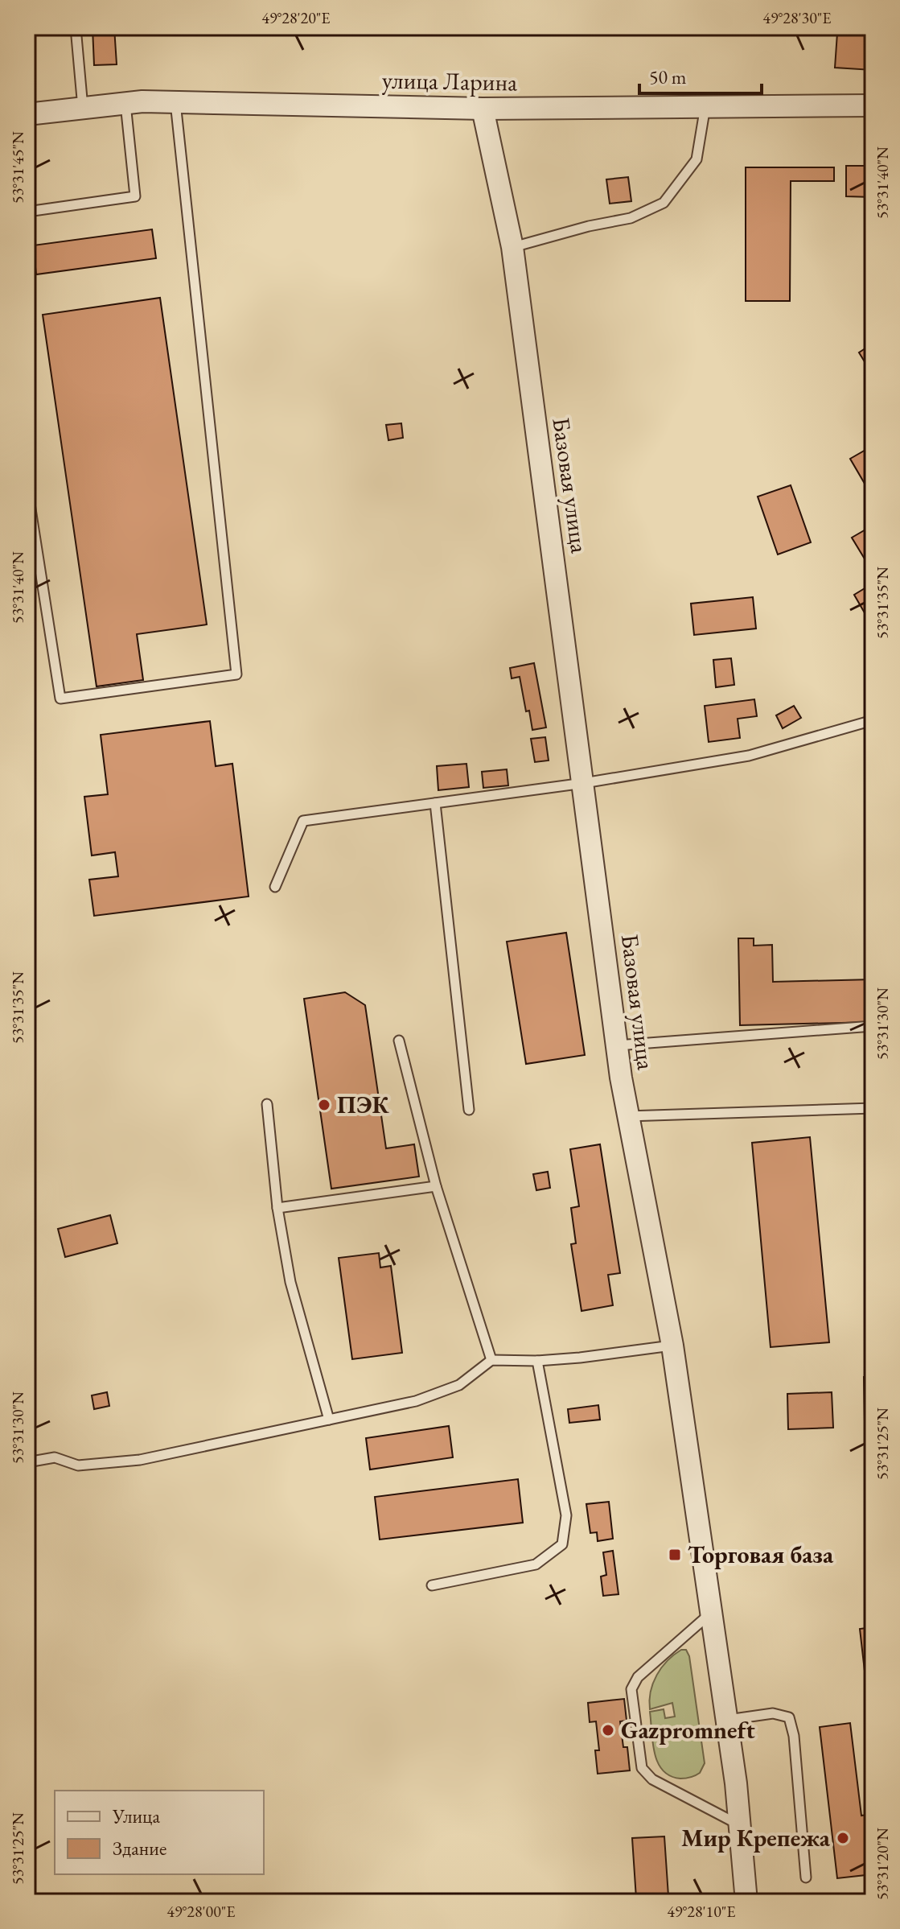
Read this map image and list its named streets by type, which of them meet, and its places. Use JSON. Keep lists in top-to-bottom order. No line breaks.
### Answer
{"streets":{"street":["улица Ларина","Базовая улица"]},"crossings":[["улица Ларина","Базовая улица"]],"places":{"other":["ПЭК","Gazpromneft","Мир Крепежа"],"transit":["Торговая база"]},"legend":["Улица","Здание"],"scale_bar":"50 m","coordinates":["49°28'20\"E","49°28'30\"E","53°31'45\"N","53°31'40\"N","53°31'35\"N","53°31'30\"N","53°31'25\"N","53°31'20\"N","49°28'00\"E","49°28'10\"E"]}
